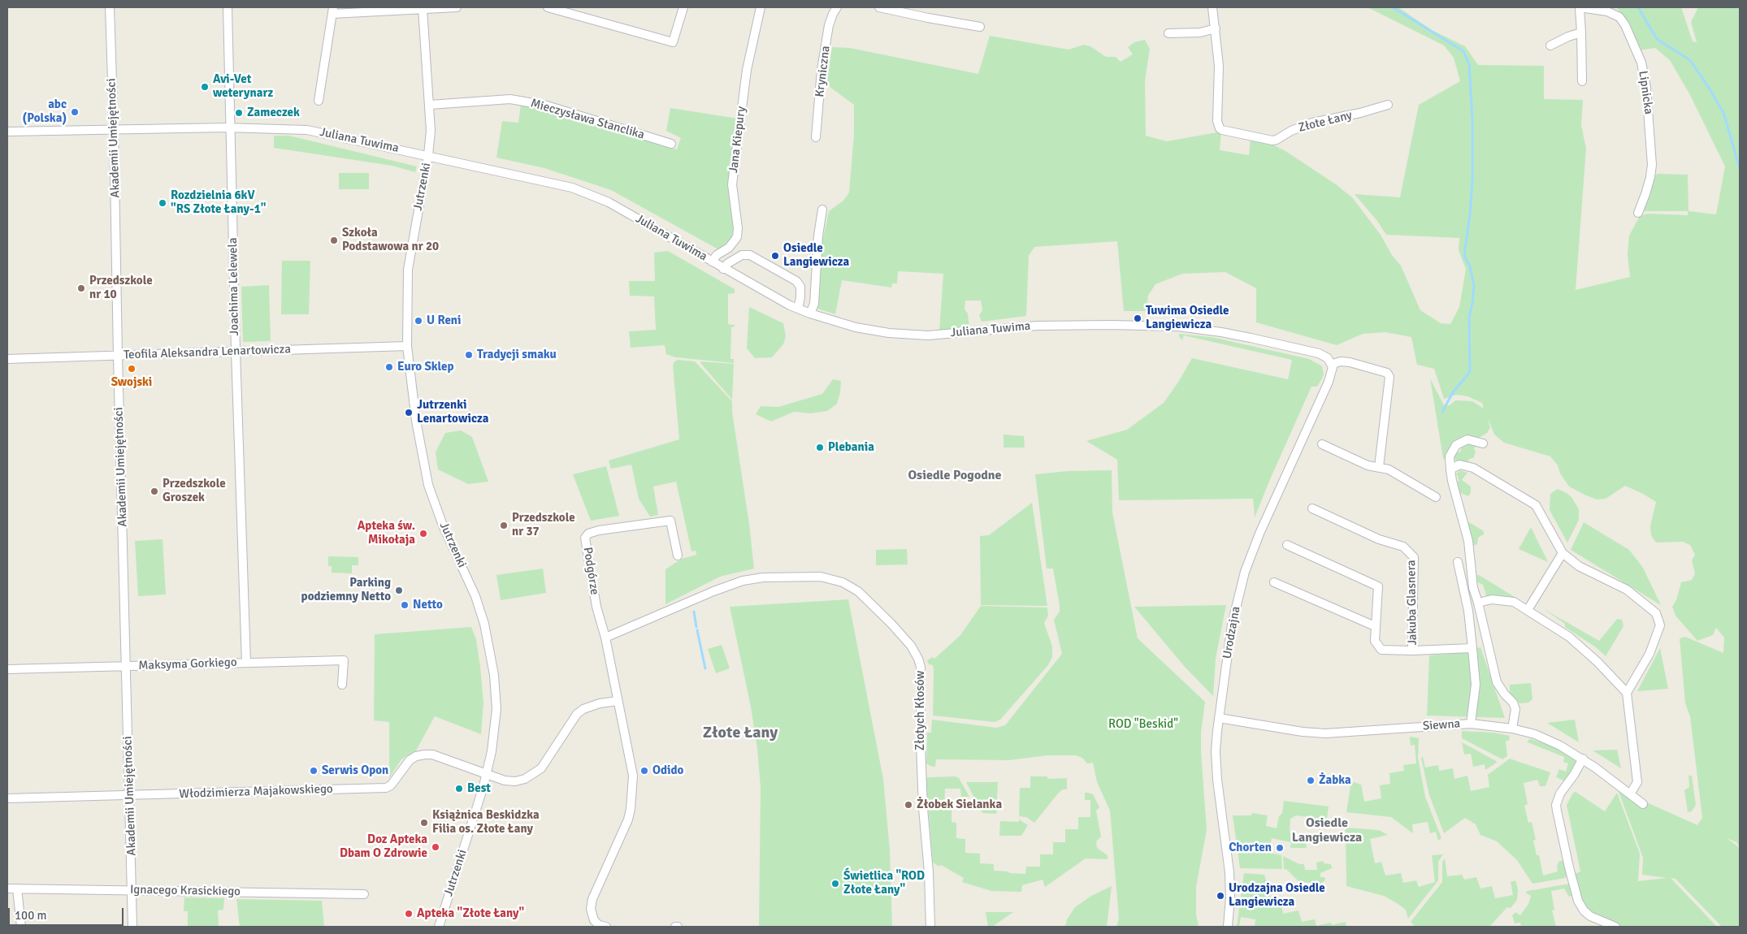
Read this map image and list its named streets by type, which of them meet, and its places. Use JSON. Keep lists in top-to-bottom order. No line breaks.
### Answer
{"streets":{"street":["Kryniczna","Lipnicka","Mieczysława Stanclika","Złote Łany","Akademii Umiejętności","Jana Kiepury","Juliana Tuwima","Jutrzenki","Joachima Lelewela","Teofila Aleksandra Lenartowicza","Podgórze","Jakuba Glasnera","Urodzajna","Maksyma Gorkiego","Złotych Kłosów","Siewna","Włodzimierza Majakowskiego","Ignacego Krasickiego"]},"crossings":[["Akademii Umiejętności","Juliana Tuwima"],["Akademii Umiejętności","Teofila Aleksandra Lenartowicza"],["Akademii Umiejętności","Maksyma Gorkiego"],["Akademii Umiejętności","Włodzimierza Majakowskiego"],["Akademii Umiejętności","Ignacego Krasickiego"],["Jana Kiepury","Juliana Tuwima"],["Juliana Tuwima","Jutrzenki"],["Juliana Tuwima","Joachima Lelewela"],["Juliana Tuwima","Urodzajna"],["Jutrzenki","Teofila Aleksandra Lenartowicza"],["Jutrzenki","Włodzimierza Majakowskiego"],["Joachima Lelewela","Teofila Aleksandra Lenartowicza"],["Joachima Lelewela","Maksyma Gorkiego"],["Podgórze","Złotych Kłosów"],["Urodzajna","Siewna"]],"districts":["Osiedle Pogodne","Złote Łany","Osiedle Langiewicza"],"parks":["ROD \"Beskid\""],"places":["Avi-Vet weterynarz","abc (Polska)","Zameczek","Rozdzielnia 6kV \"RS Złote Łany-1\"","Szkoła Podstawowa nr 20","Osiedle Langiewicza","Przedszkole nr 10","Tuwima Osiedle Langiewicza","U Reni","Tradycji smaku","Euro Sklep","Swojski","Jutrzenki Lenartowicza","Plebania","Przedszkole Groszek","Przedszkole nr 37","Apteka św. Mikołaja","Parking podziemny Netto","Netto","Serwis Opon","Odido","Żabka","Best","Żłobek Sielanka","Książnica Beskidzka Filia os. Złote Łany","Doz Apteka Dbam O Zdrowie","Chorten","Świetlica \"ROD Złote Łany\"","Urodzajna Osiedle Langiewicza","Apteka \"Złote Łany\""],"scale_bar":"100 m"}
